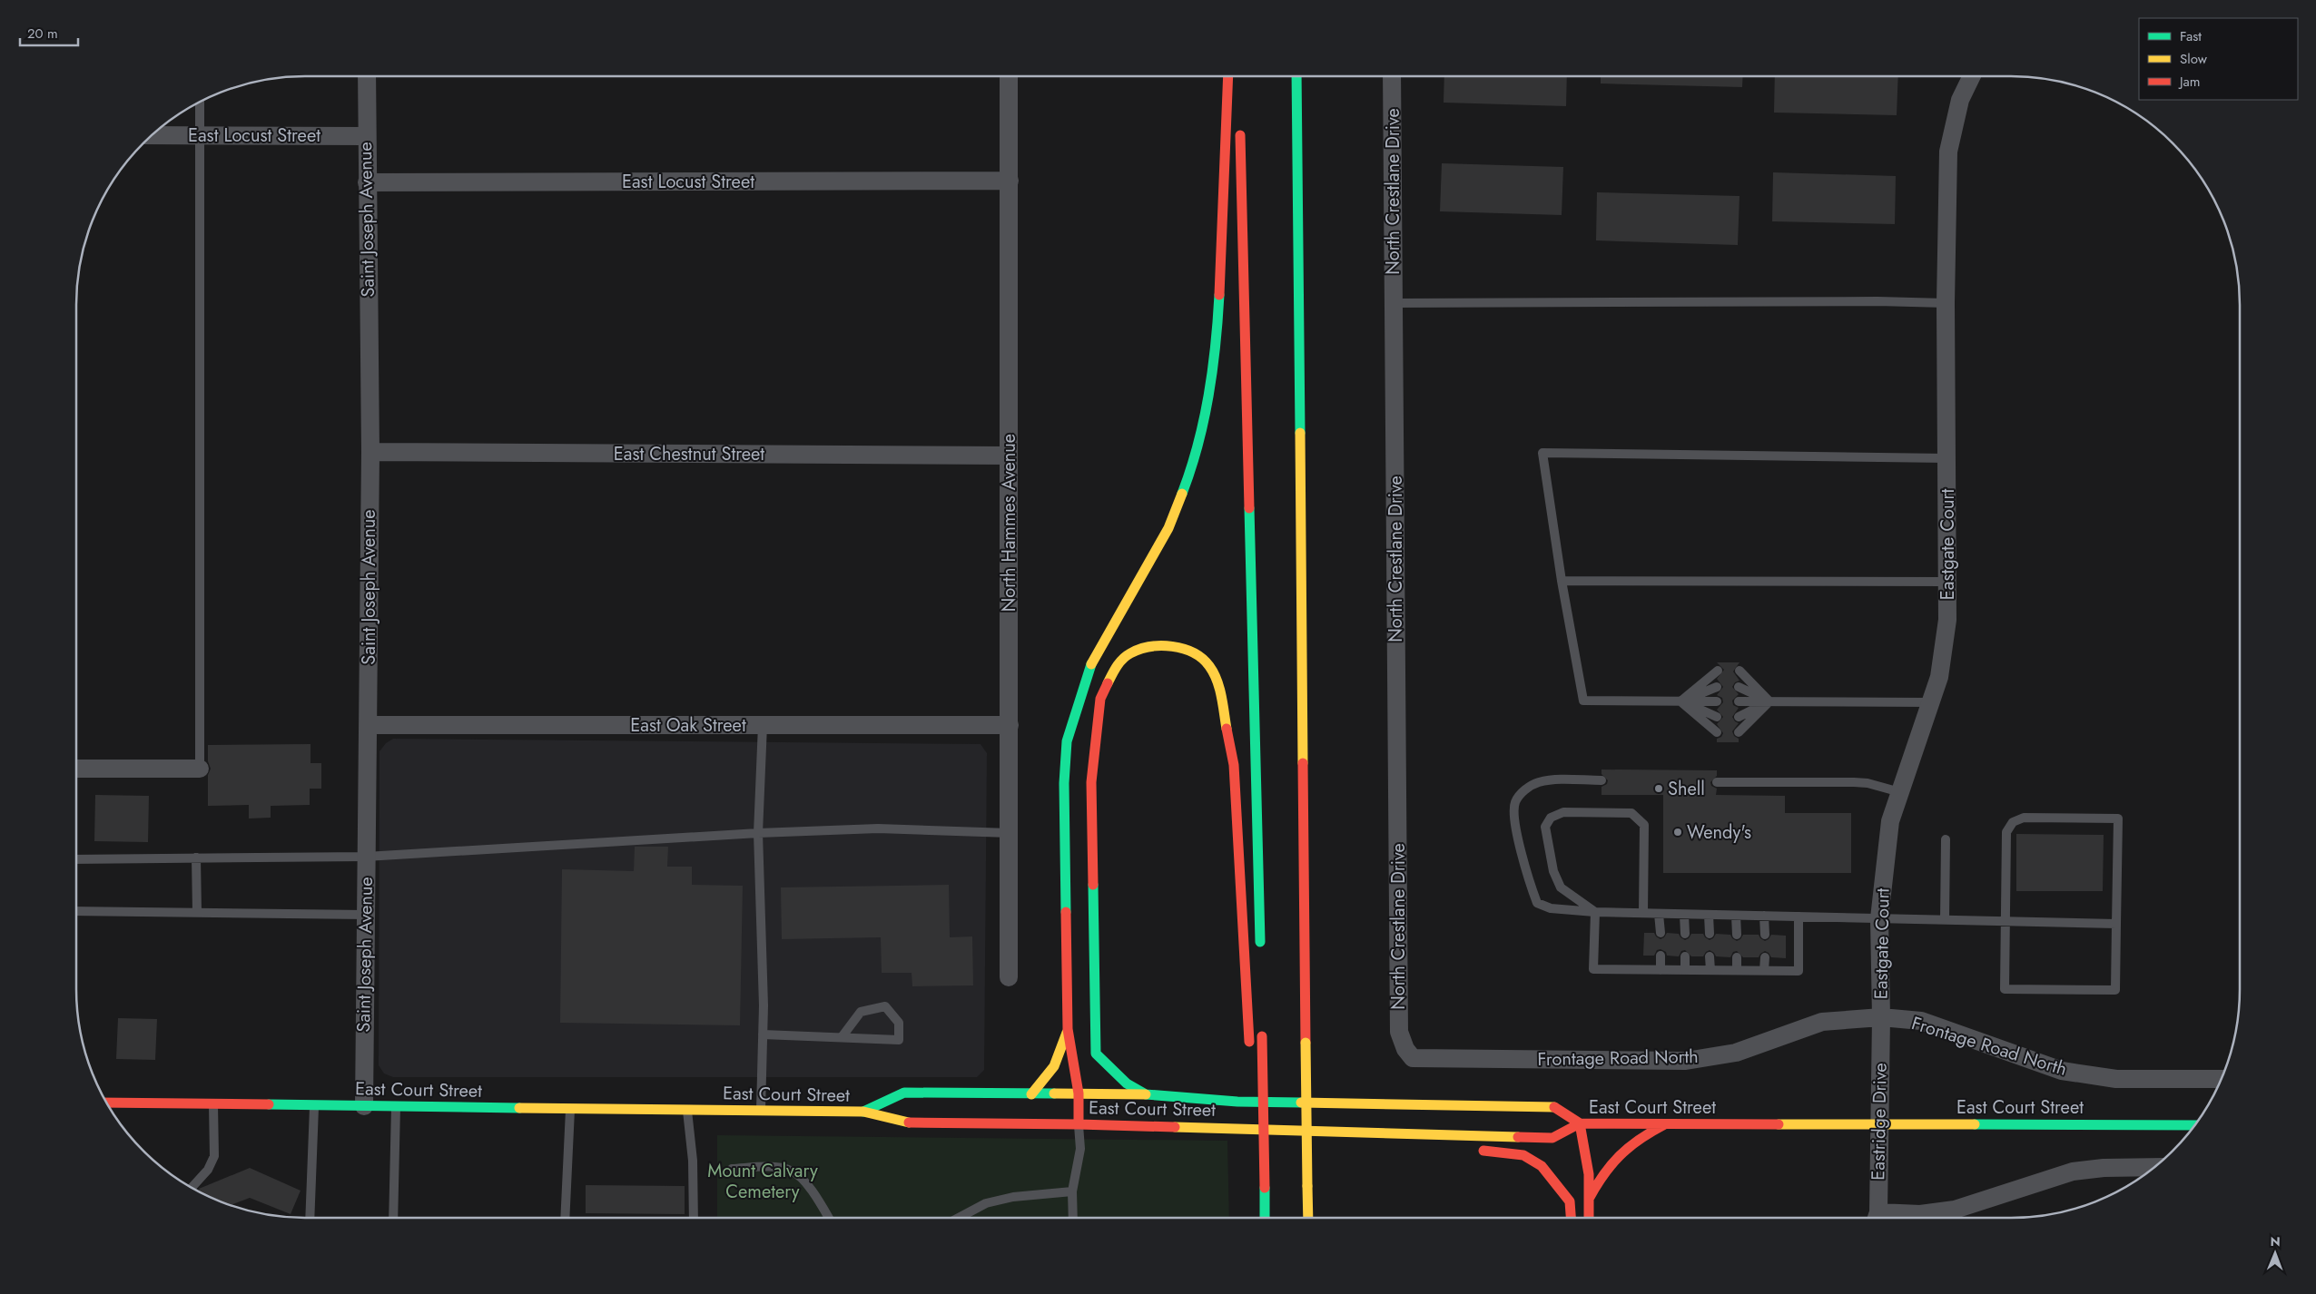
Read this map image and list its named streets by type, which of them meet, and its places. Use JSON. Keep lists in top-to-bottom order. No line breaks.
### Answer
{"streets":{"main road":["East Court Street"],"street":["East Locust Street","North Crestlane Drive","Saint Joseph Avenue","East Chestnut Street","North Hammes Avenue","Eastgate Court","East Oak Street","Frontage Road North","Eastridge Drive"]},"crossings":[["East Locust Street","Saint Joseph Avenue"],["East Locust Street","North Hammes Avenue"],["North Crestlane Drive","Frontage Road North"],["Saint Joseph Avenue","East Chestnut Street"],["Saint Joseph Avenue","East Oak Street"],["Saint Joseph Avenue","East Court Street"],["East Chestnut Street","North Hammes Avenue"],["North Hammes Avenue","East Oak Street"],["Eastgate Court","Frontage Road North"],["Eastgate Court","Eastridge Drive"],["Frontage Road North","Eastridge Drive"],["East Court Street","Eastridge Drive"]],"parks":["Mount Calvary Cemetery"],"places":["Shell","Wendy's"],"legend":["Fast","Slow","Jam"],"scale_bar":"20 m","north":"top"}
